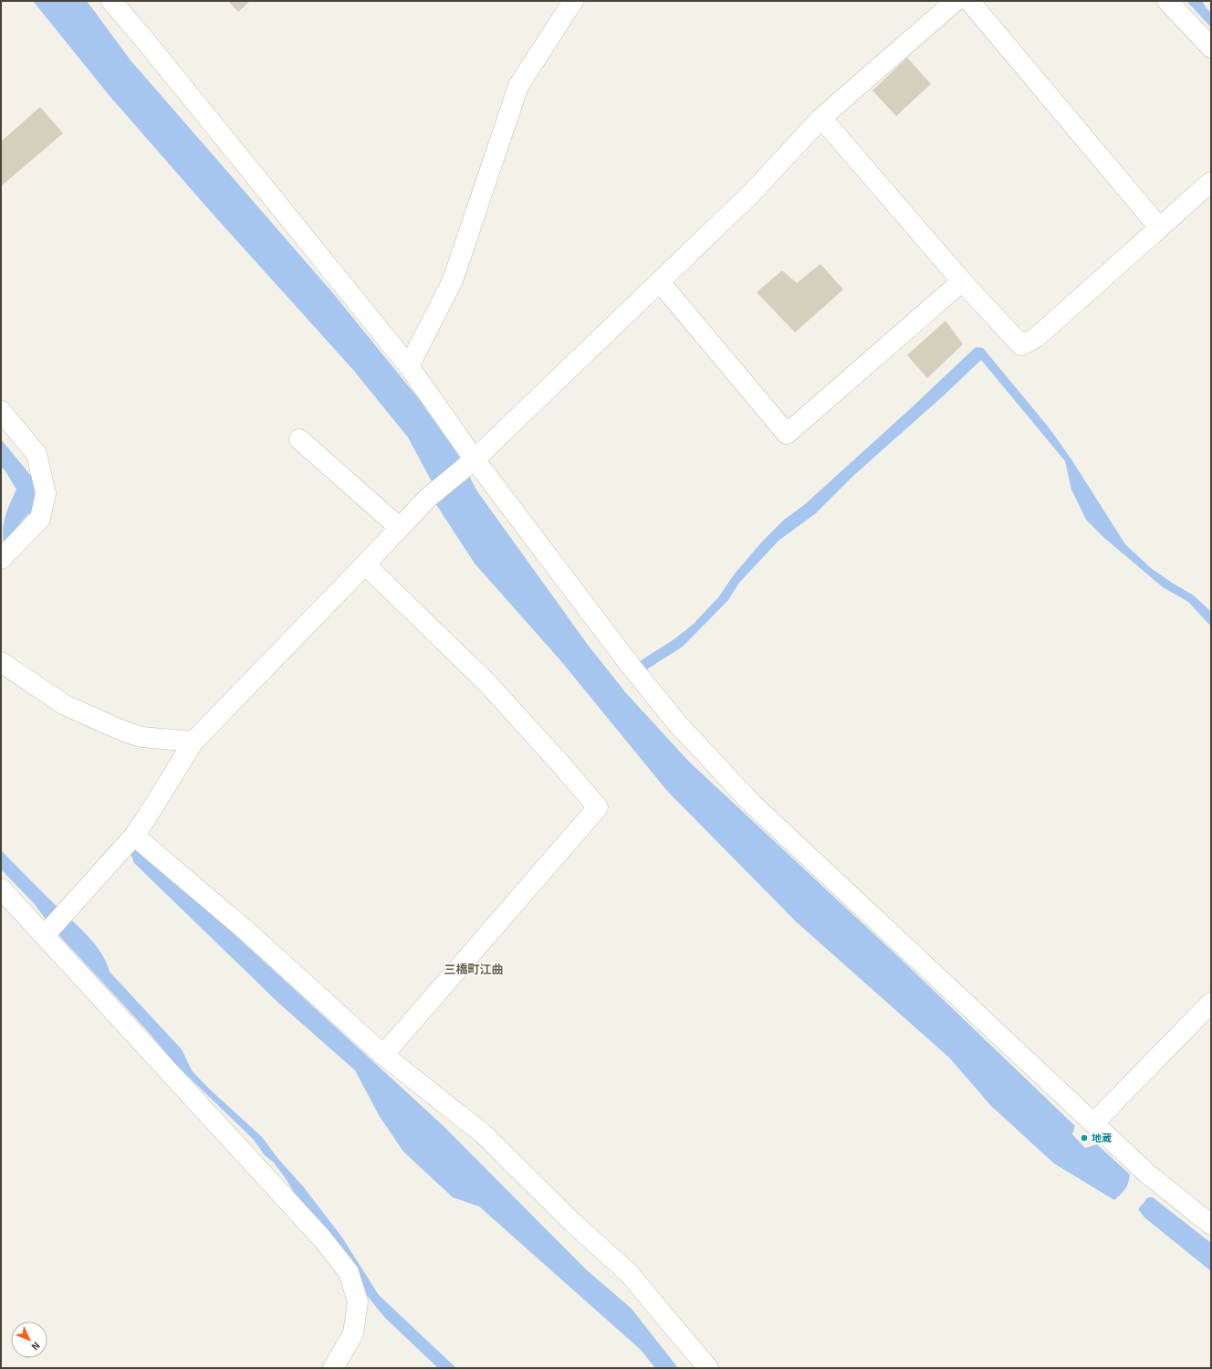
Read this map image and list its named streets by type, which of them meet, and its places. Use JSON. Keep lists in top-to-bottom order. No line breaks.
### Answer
{"districts":["三橋町江曲"],"places":["地蔵"],"north":"bottom right"}
